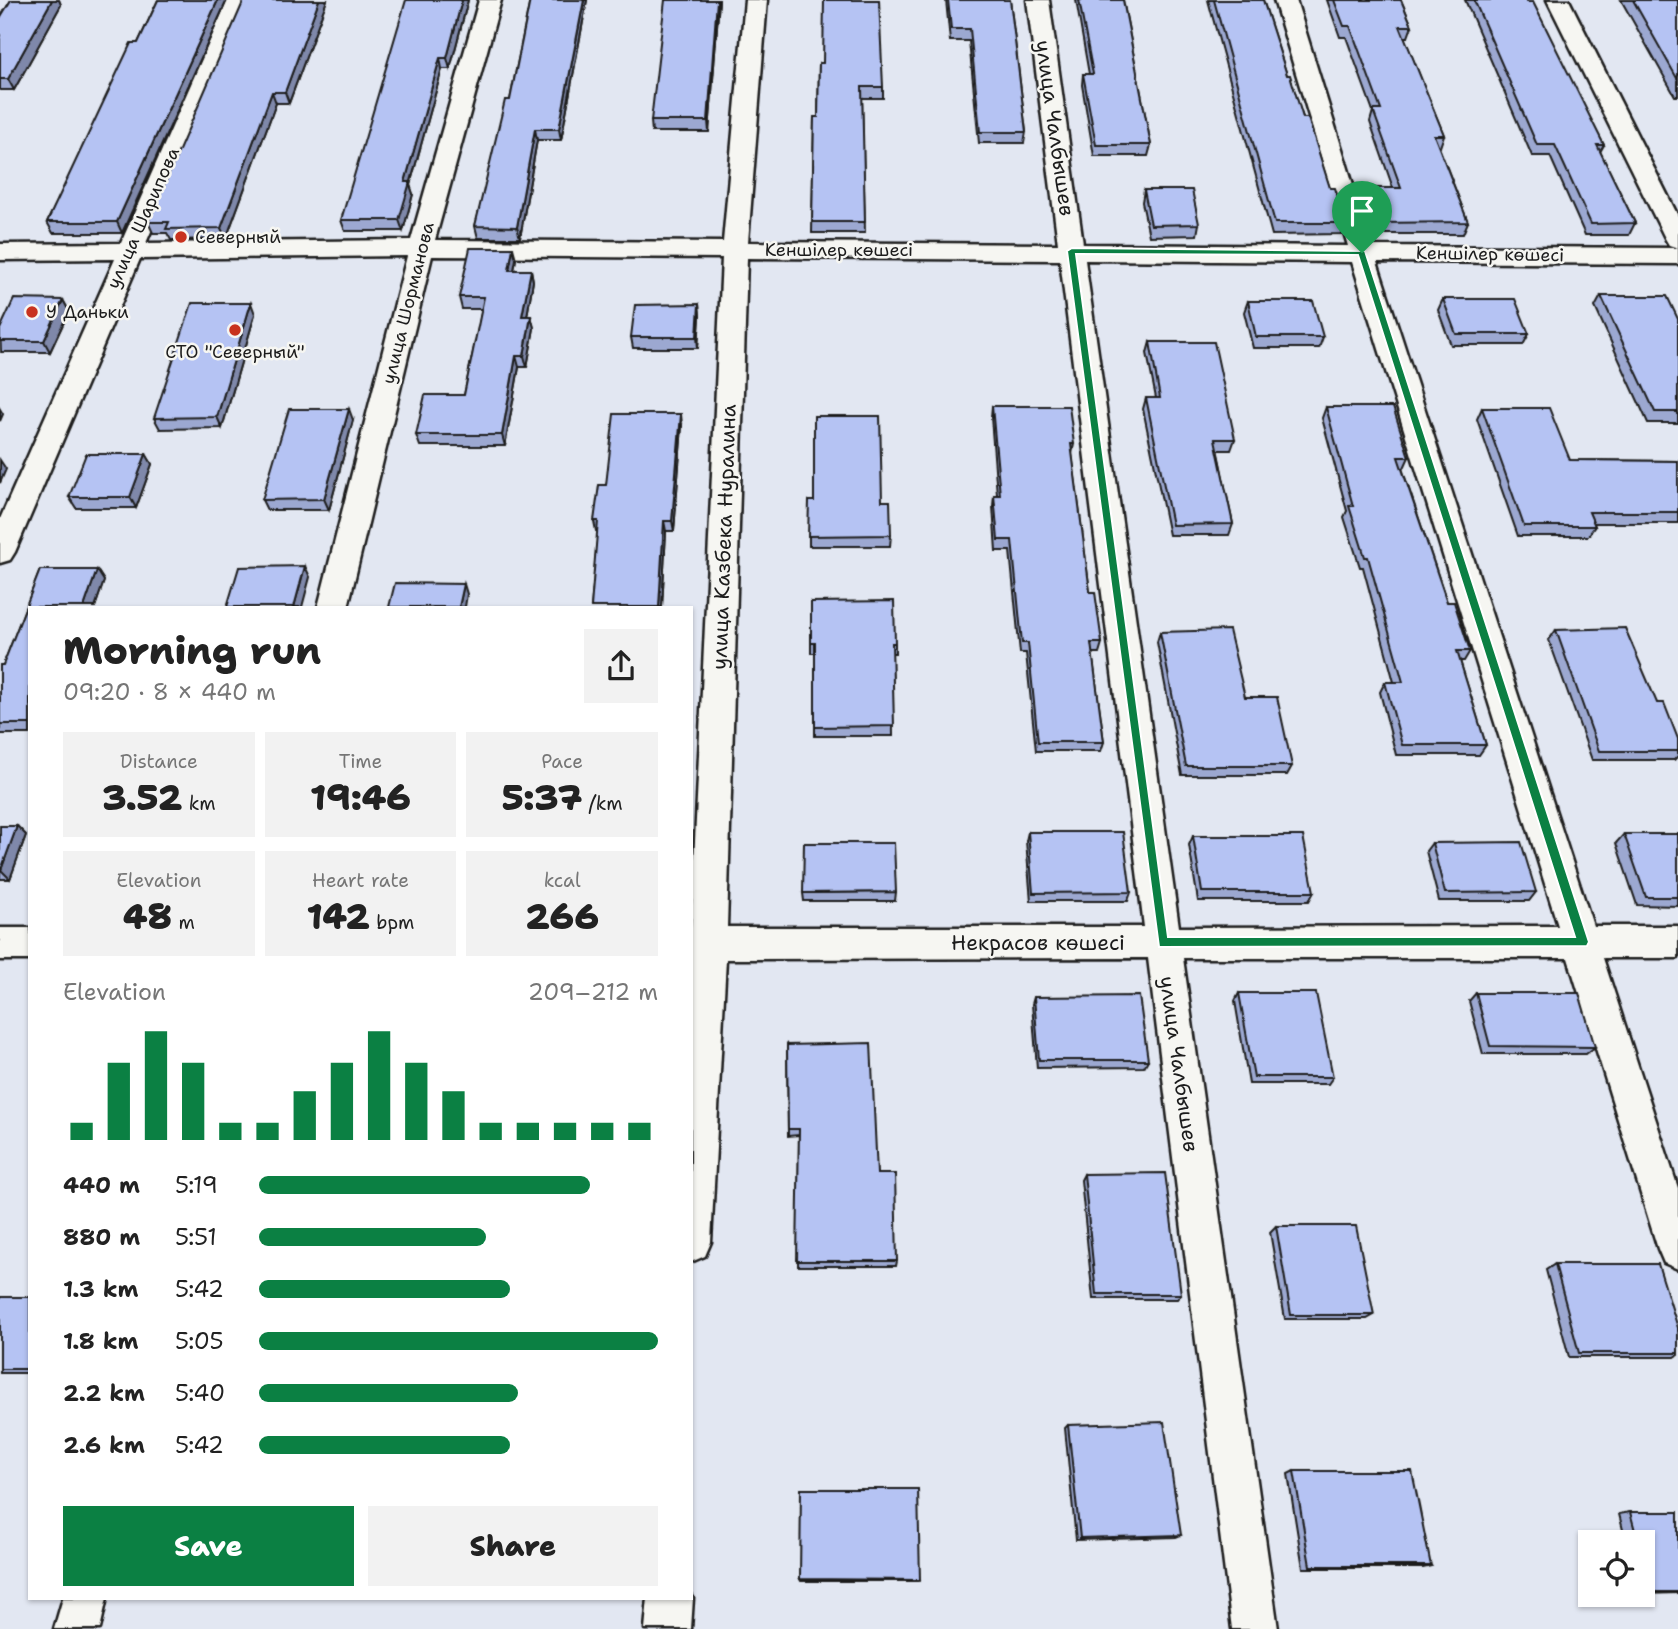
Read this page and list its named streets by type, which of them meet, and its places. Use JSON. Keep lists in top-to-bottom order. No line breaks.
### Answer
{"streets":{"street":["улица Чалбышев","улица Шарипова","Кеншілер көшесі","улица Шорманова","улица Казбека Нуралина","Некрасов көшесі"]},"crossings":[["улица Чалбышев","Кеншілер көшесі"],["улица Чалбышев","Некрасов көшесі"],["улица Шарипова","Кеншілер көшесі"],["Кеншілер көшесі","улица Шорманова"],["Кеншілер көшесі","улица Казбека Нуралина"],["улица Казбека Нуралина","Некрасов көшесі"]],"places":["Северный","У Даньки","СТО \"Северный\""],"page":{"heading":["Morning run","09:20 · 8 × 440 m"],"stats":[["Distance","3.52 km"],["Time","19:46"],["Pace","5:37 /km"],["Elevation","48 m"],["Heart rate","142 bpm"],["kcal","266"]],"chart":["Elevation","209–212 m"],"list":[{"name":"440 m","note":"5:19"},{"name":"880 m","note":"5:51"},{"name":"1.3 km","note":"5:42"},{"name":"1.8 km","note":"5:05"},{"name":"2.2 km","note":"5:40"},{"name":"2.6 km","note":"5:42"}],"buttons":["Save","Share"]}}
